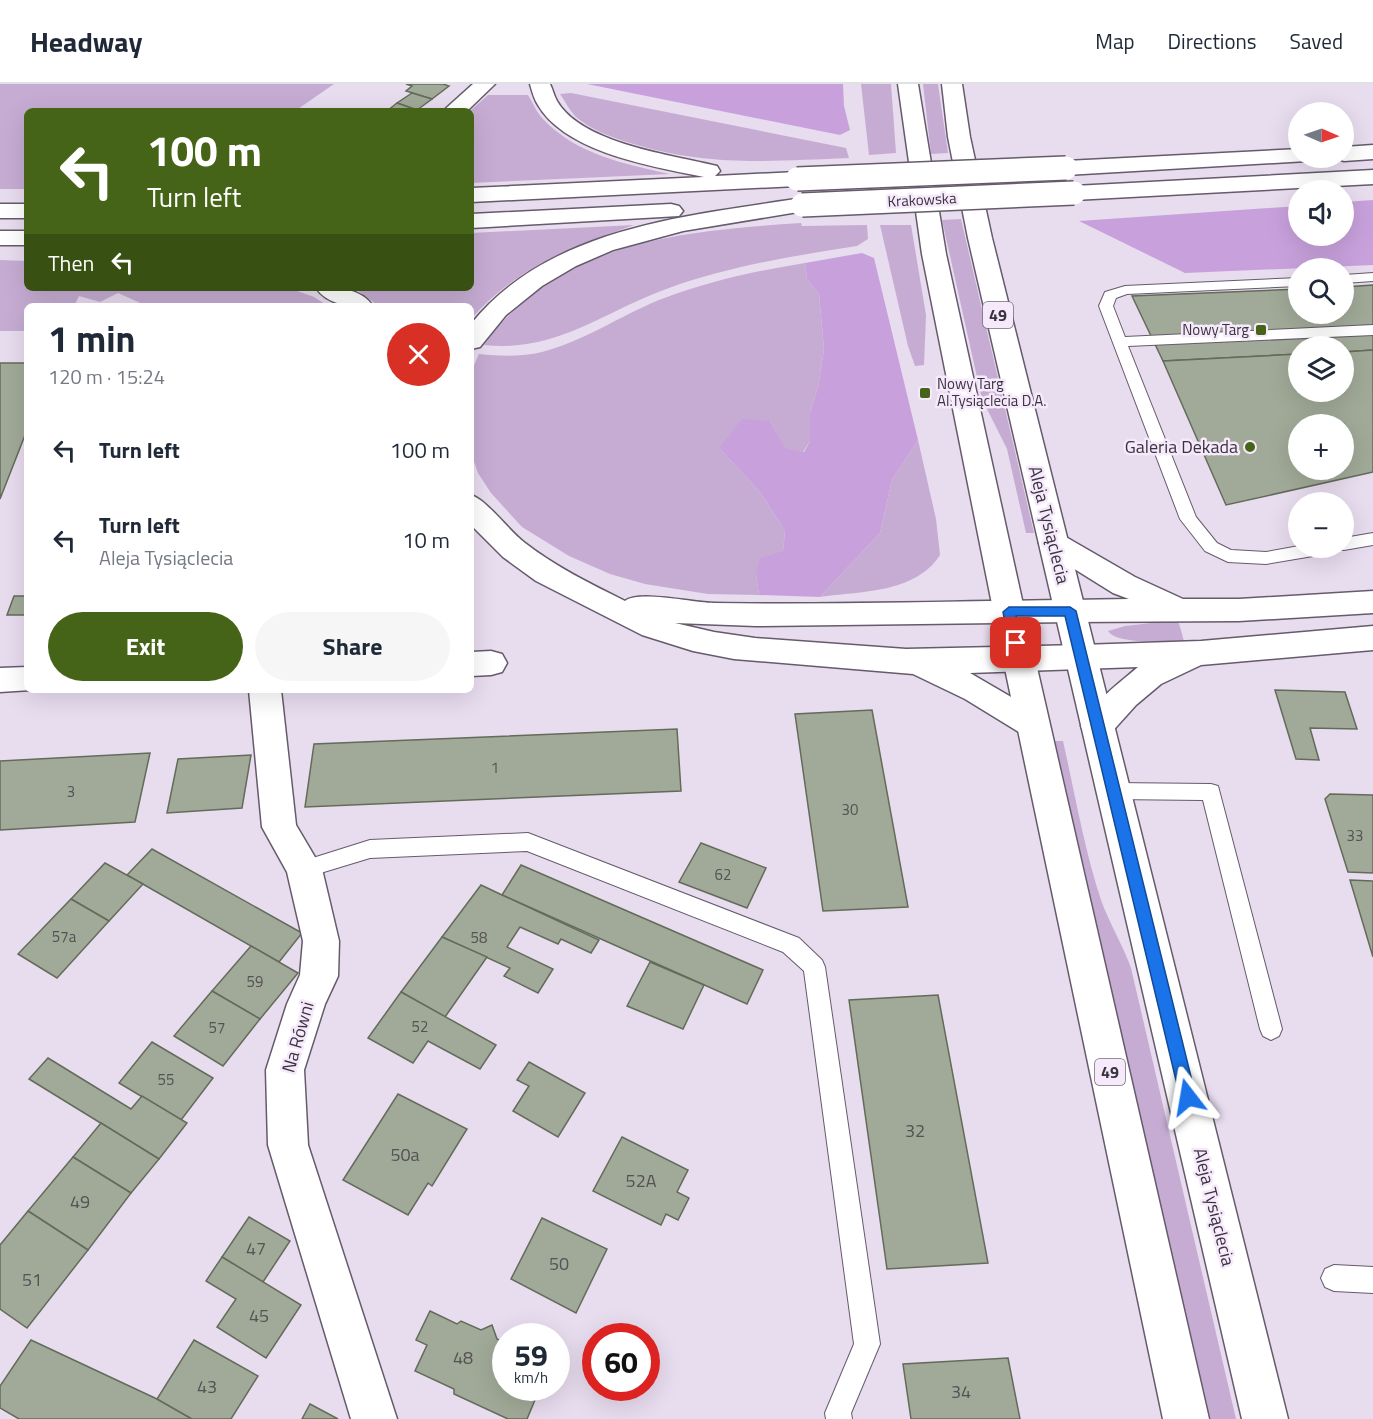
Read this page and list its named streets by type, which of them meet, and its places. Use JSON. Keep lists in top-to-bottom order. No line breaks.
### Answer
{"streets":{"main road":["Krakowska","49","Aleja Tysiąclecia","Na Równi"]},"places":{"transit":["Nowy Targ","Nowy Targ Al.Tysiąclecia D.A."],"other":["Galeria Dekada"]},"house_numbers":["1","3","30","33","62","57a","58","59","52","57","55","32","50a","52A","49","47","50","51","45","48","43","34"],"north":"right","page":{"header":"Headway","nav":["Map","Directions","Saved"],"map_buttons":["+","−"],"turn":["100 m","Turn left"],"then":"Then","heading":["1 min","120 m · 15:24"],"list":[{"name":"Turn left","value":"100 m"},{"name":"Turn left","note":"Aleja Tysiąclecia","value":"10 m"}],"buttons":["Exit","Share"],"speed":"59 km/h","limit":"60"}}
